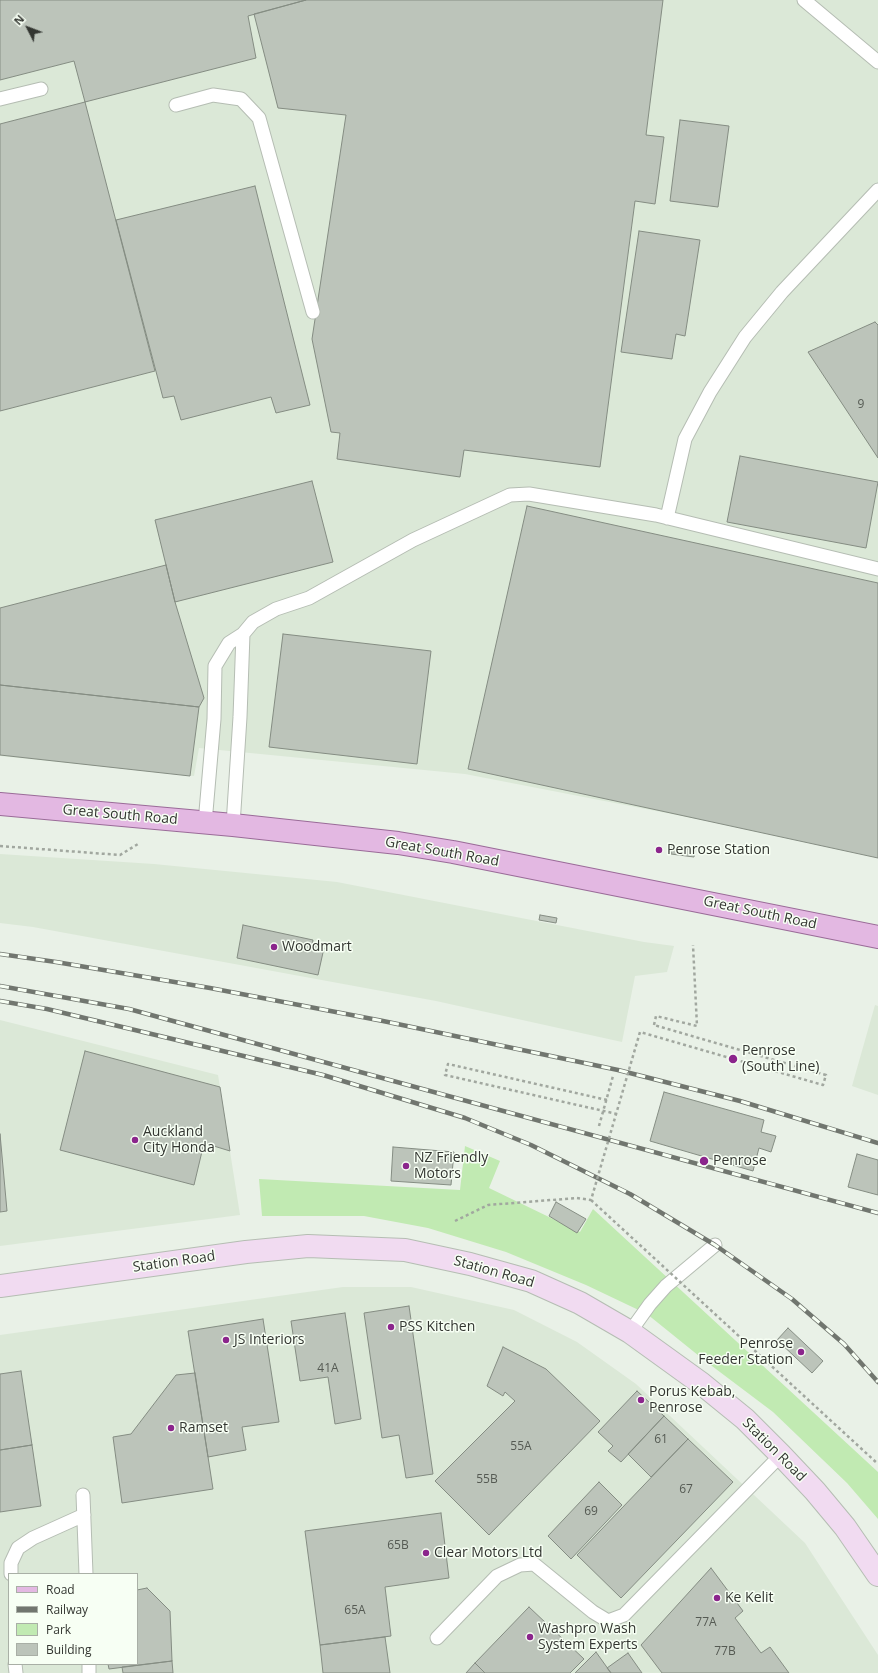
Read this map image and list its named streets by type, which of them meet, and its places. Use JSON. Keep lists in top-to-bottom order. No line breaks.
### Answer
{"streets":{"main road":["Great South Road","Station Road"]},"places":["Penrose Station","Woodmart","Penrose (South Line)","Auckland City Honda","Penrose","NZ Friendly Motors","PSS Kitchen","JS Interiors","Penrose Feeder Station","Porus Kebab, Penrose","Ramset","Clear Motors Ltd","Ke Kelit","Washpro Wash System Experts"],"house_numbers":["9","41A","61","55A","55B","67","69","65B","65A","77A","77B"],"legend":["Road","Railway","Park","Building"],"north":"top left"}
